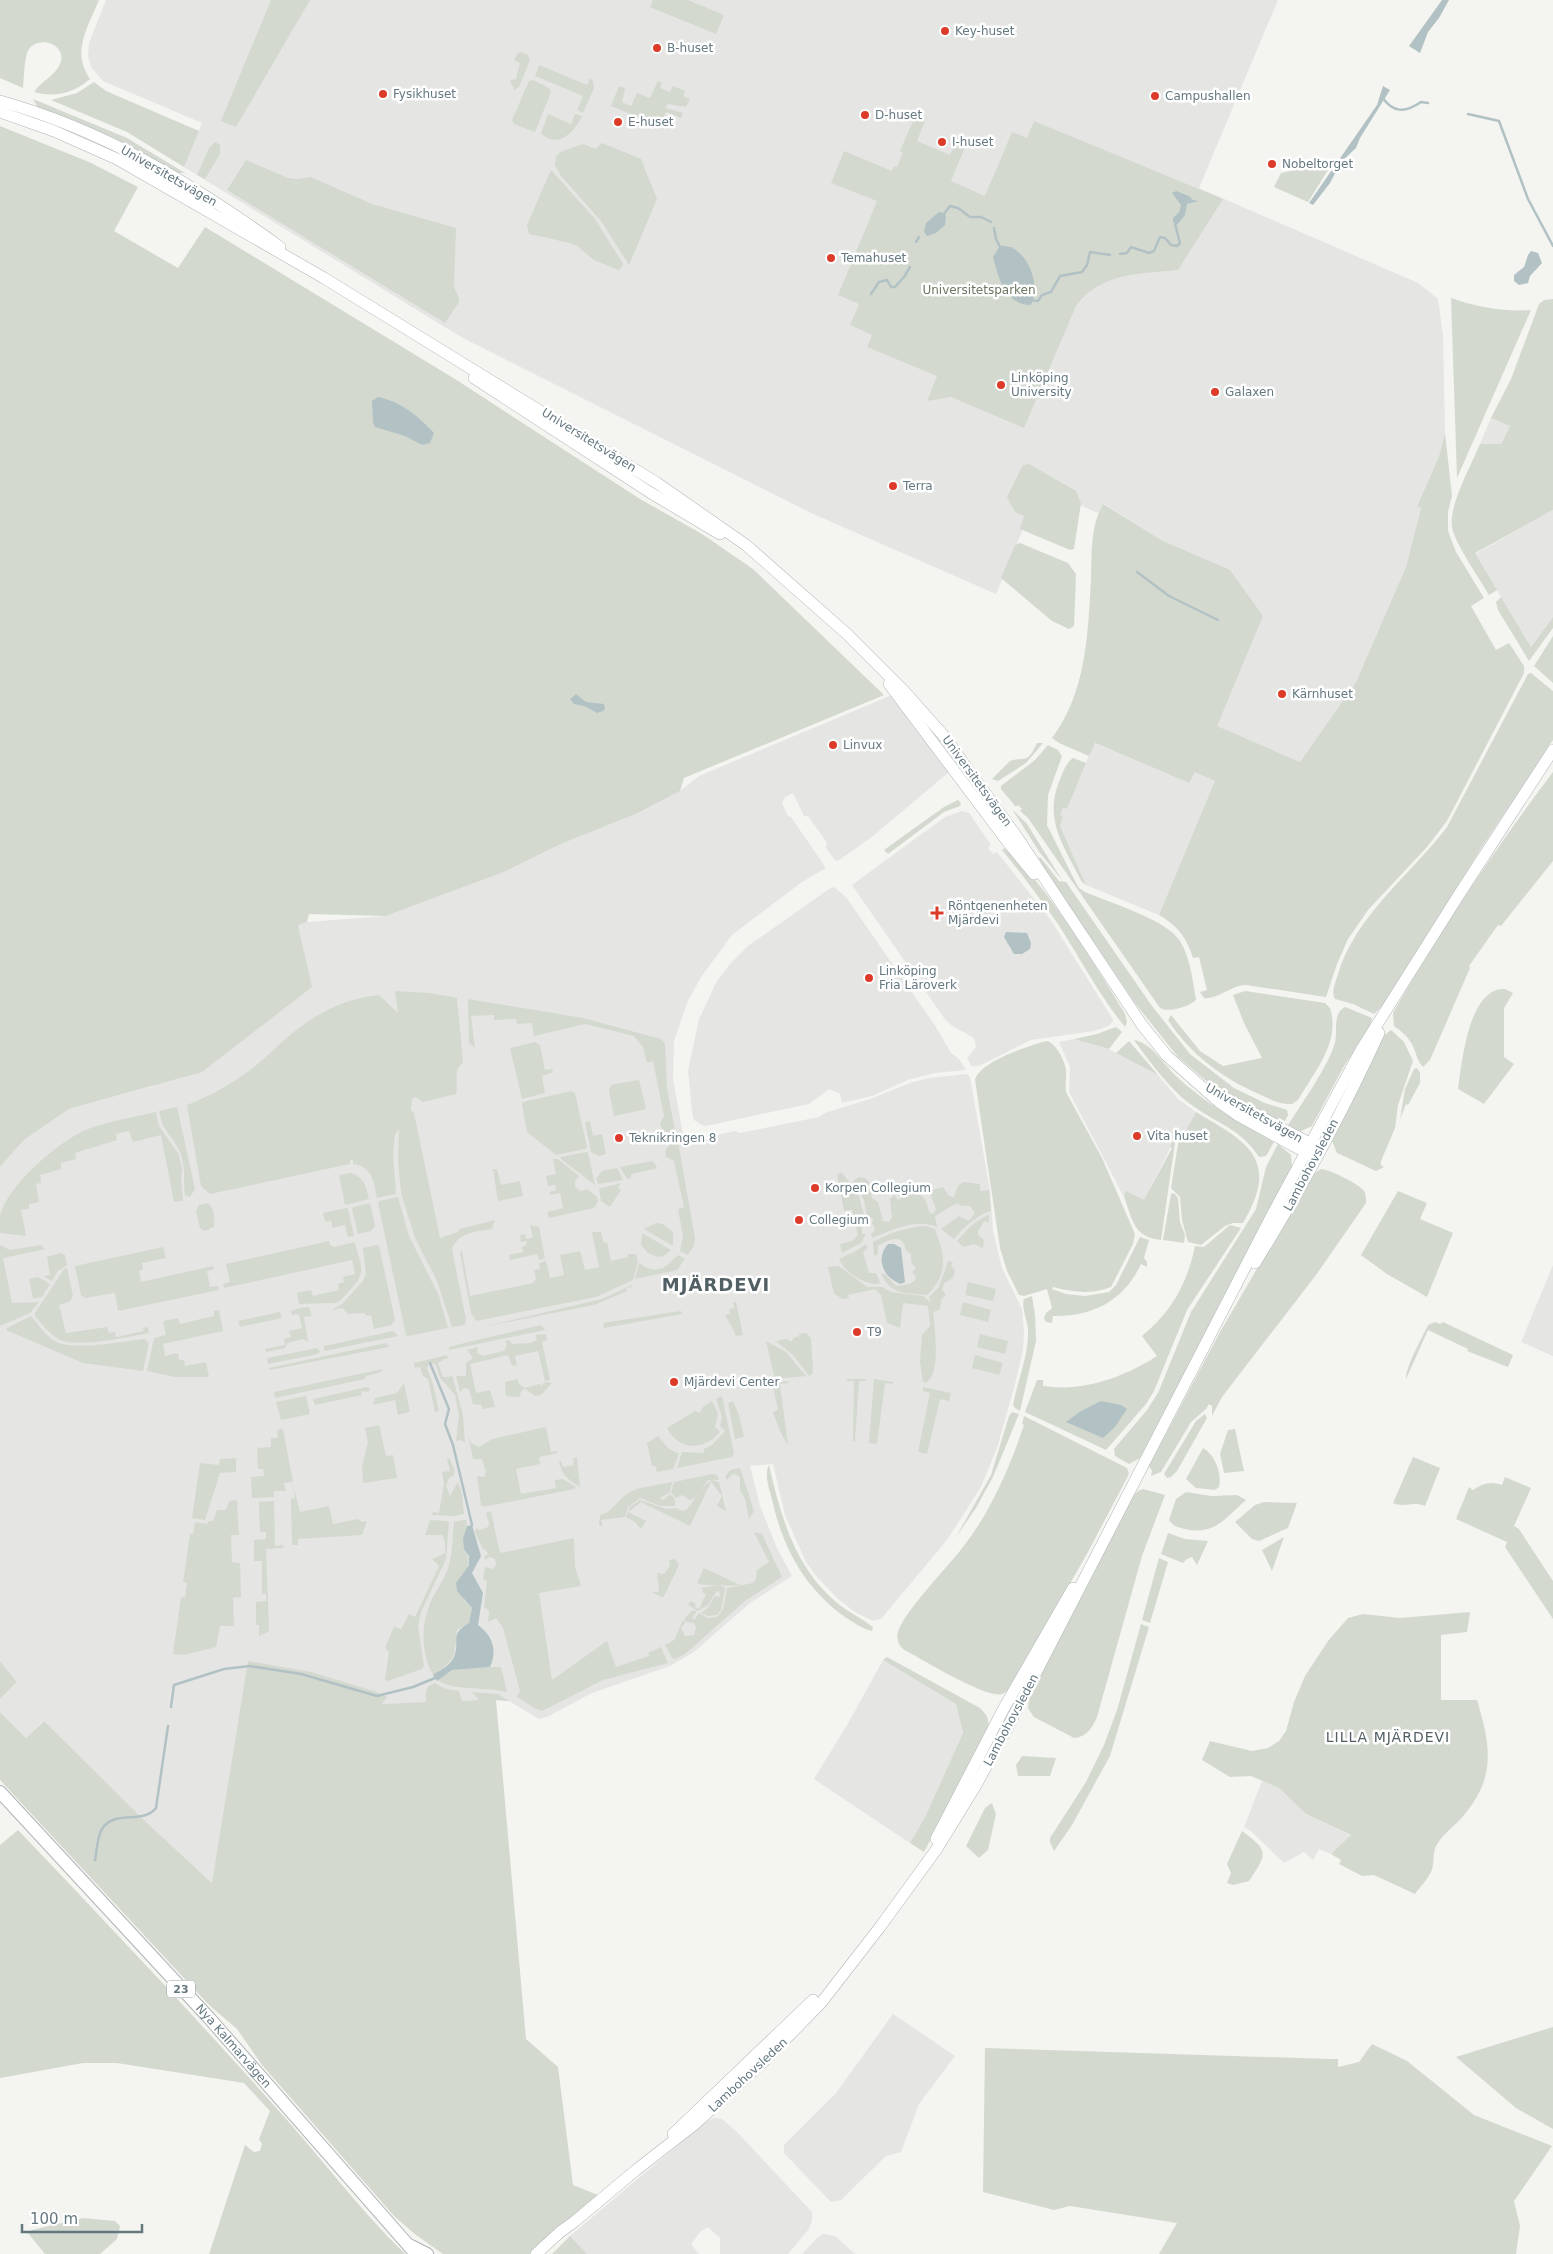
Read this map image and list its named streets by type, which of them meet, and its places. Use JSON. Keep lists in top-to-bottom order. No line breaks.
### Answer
{"streets":{"main road":["Universitetsvägen","Lambohovsleden","23","Nya Kalmarvägen"]},"crossings":[["Universitetsvägen","Lambohovsleden"]],"districts":["MJÄRDEVI","LILLA MJÄRDEVI"],"parks":["Universitetsparken"],"places":{"other":["Key-huset","B-huset","Fysikhuset","Campushallen","D-huset","E-huset","I-huset","Nobeltorget","Temahuset","Linköping University","Galaxen","Terra","Kärnhuset","Linvux","Linköping Fria Läroverk","Vita huset","Teknikringen 8","Korpen Collegium","Collegium","T9","Mjärdevi Center"],"health":["Röntgenenheten Mjärdevi"]},"scale_bar":"100 m"}
